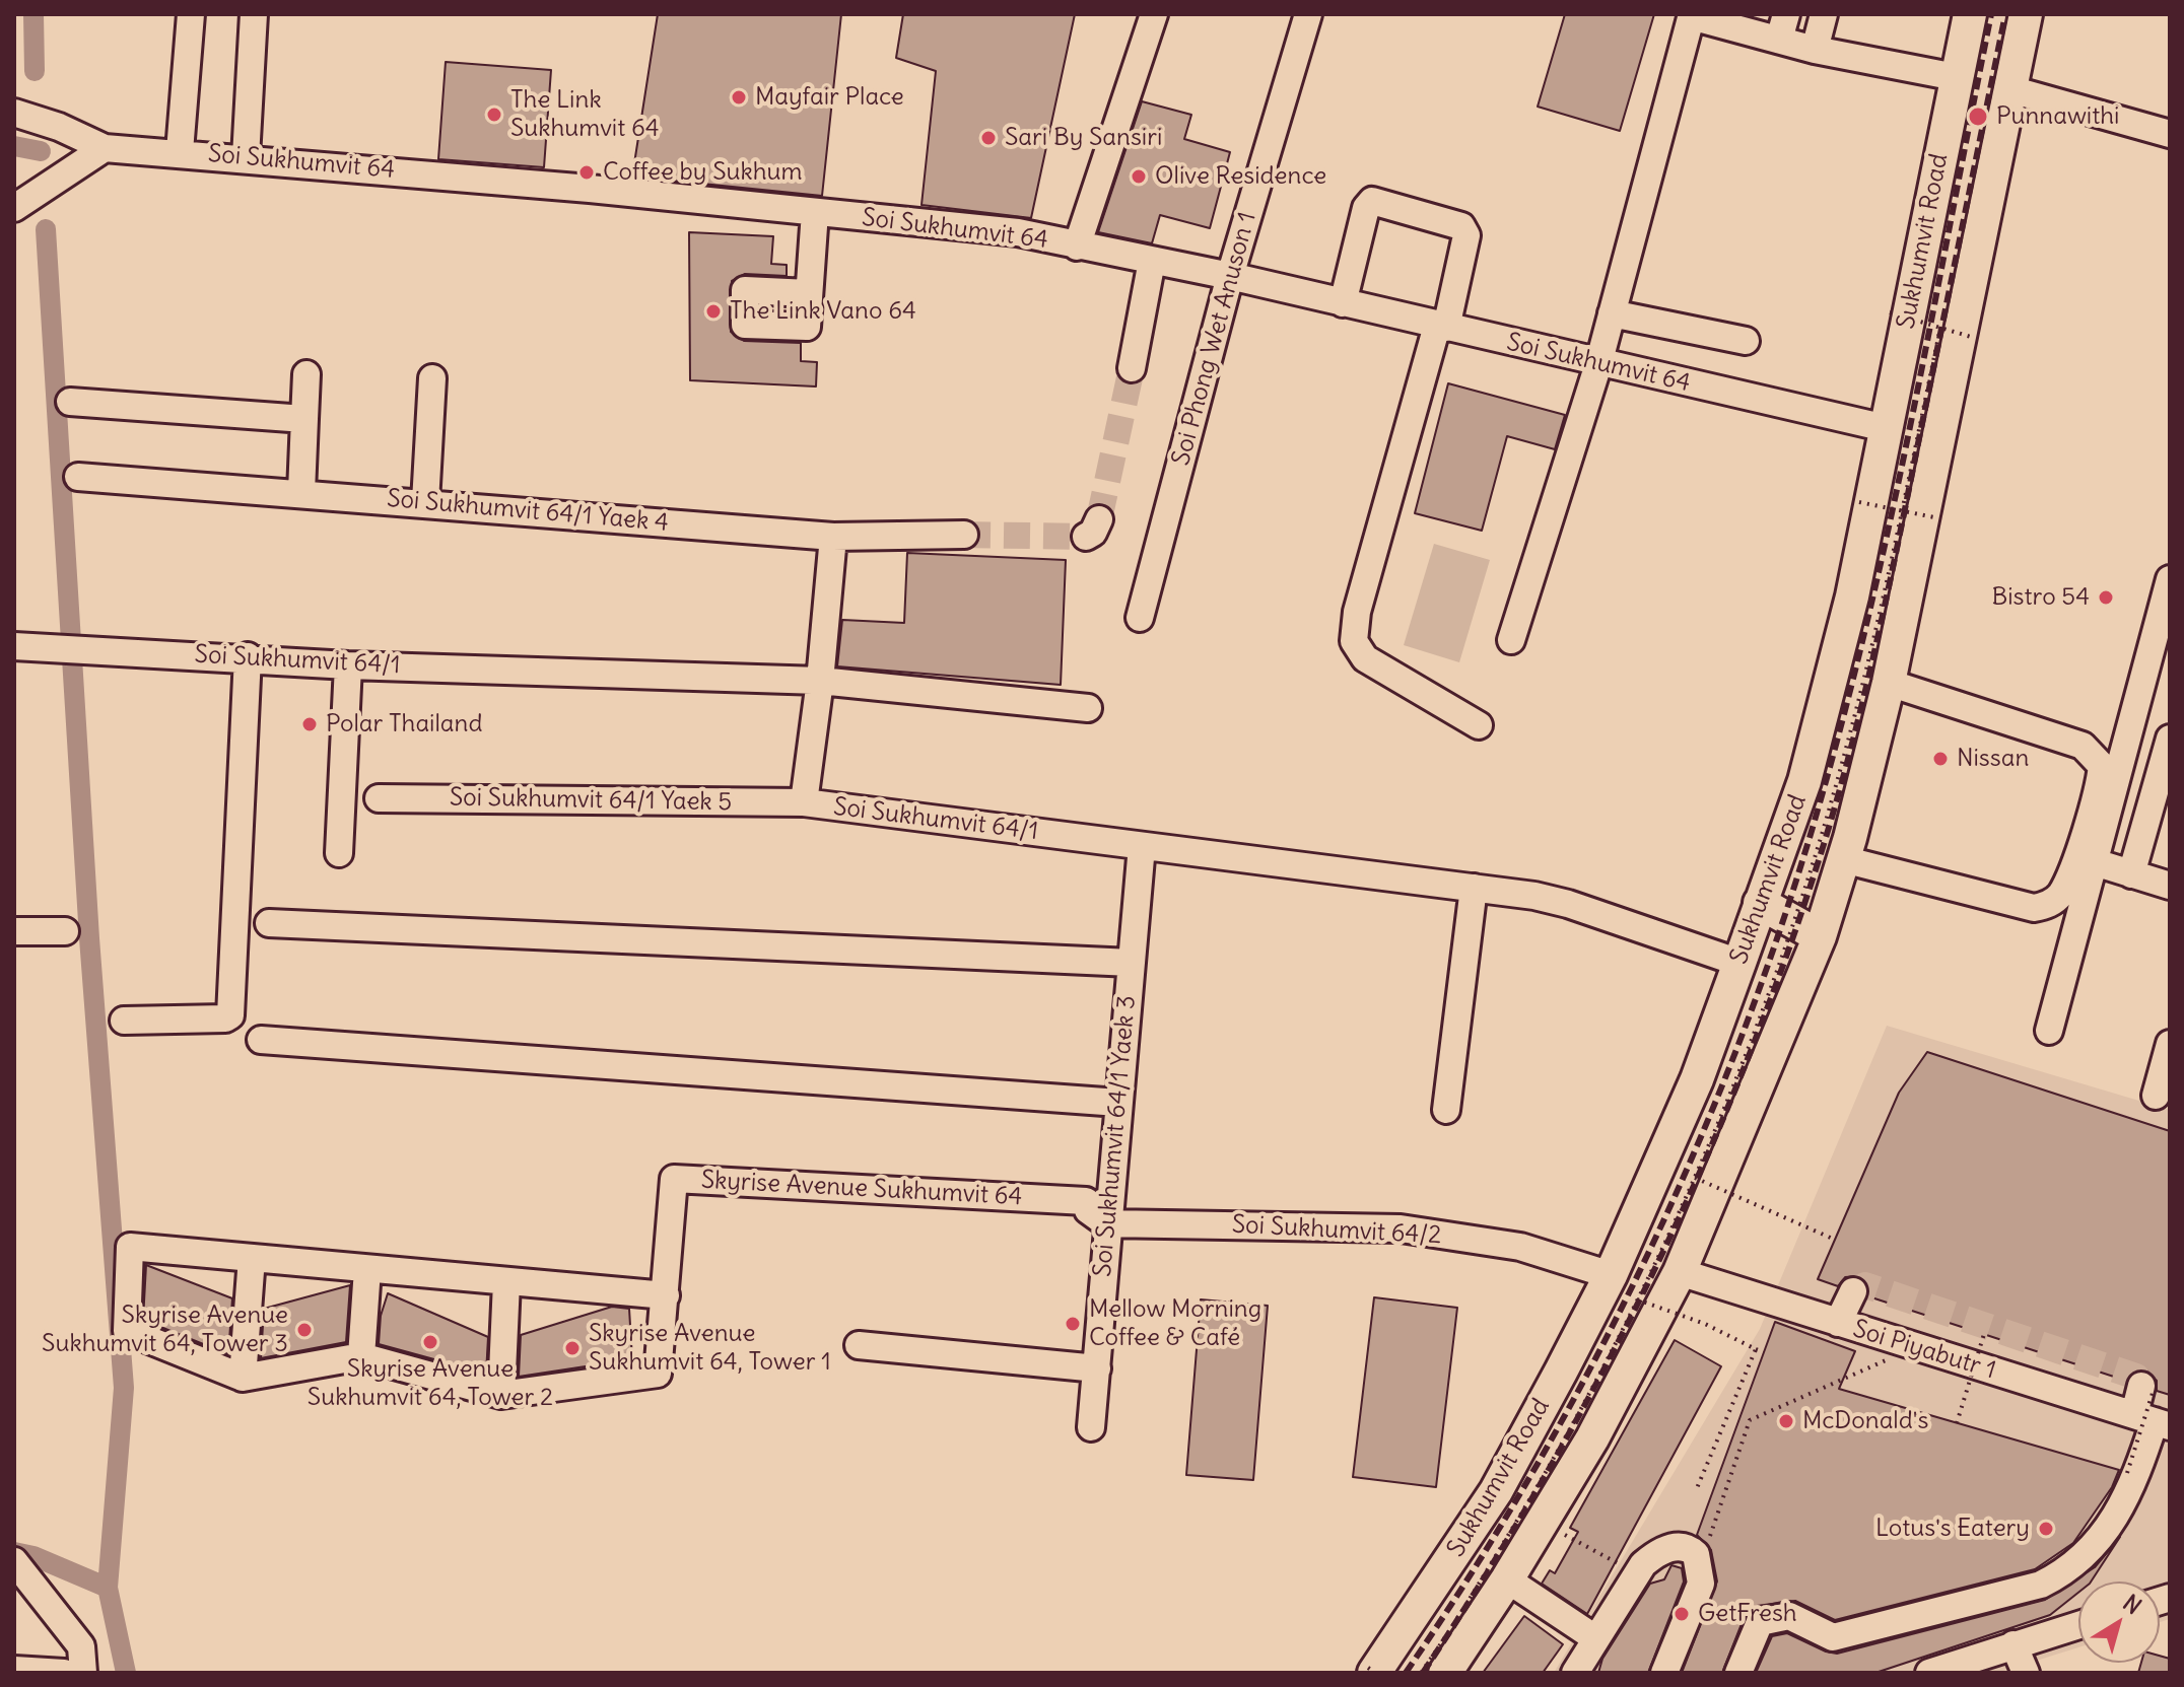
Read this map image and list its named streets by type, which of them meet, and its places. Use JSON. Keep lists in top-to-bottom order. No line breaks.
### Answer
{"streets":{"main road":["Sukhumvit Road"],"street":["Soi Sukhumvit 64","Soi Phong Wet Anuson 1","Soi Sukhumvit 64/1 Yaek 4","Soi Sukhumvit 64/1","Soi Sukhumvit 64/1 Yaek 5","Soi Sukhumvit 64/1 Yaek 3","Skyrise Avenue Sukhumvit 64","Soi Sukhumvit 64/2","Soi Piyabutr 1"]},"crossings":[["Soi Sukhumvit 64","Sukhumvit Road"],["Soi Sukhumvit 64","Soi Phong Wet Anuson 1"],["Sukhumvit Road","Soi Sukhumvit 64/1"],["Sukhumvit Road","Soi Sukhumvit 64/2"],["Soi Sukhumvit 64/1","Soi Sukhumvit 64/1 Yaek 5"],["Soi Sukhumvit 64/1","Soi Sukhumvit 64/1 Yaek 3"],["Soi Sukhumvit 64/1 Yaek 3","Skyrise Avenue Sukhumvit 64"],["Soi Sukhumvit 64/1 Yaek 3","Soi Sukhumvit 64/2"],["Skyrise Avenue Sukhumvit 64","Soi Sukhumvit 64/2"]],"places":["Mayfair Place","The Link Sukhumvit 64","Punnawithi","Sari By Sansiri","Coffee by Sukhum","Olive Residence","The Link Vano 64","Bistro 54","Polar Thailand","Nissan","Mellow Morning Coffee & Café","Skyrise Avenue Sukhumvit 64, Tower 3","Skyrise Avenue Sukhumvit 64, Tower 2","Skyrise Avenue Sukhumvit 64, Tower 1","McDonald's","Lotus's Eatery","GetFresh"],"north":"top right"}
